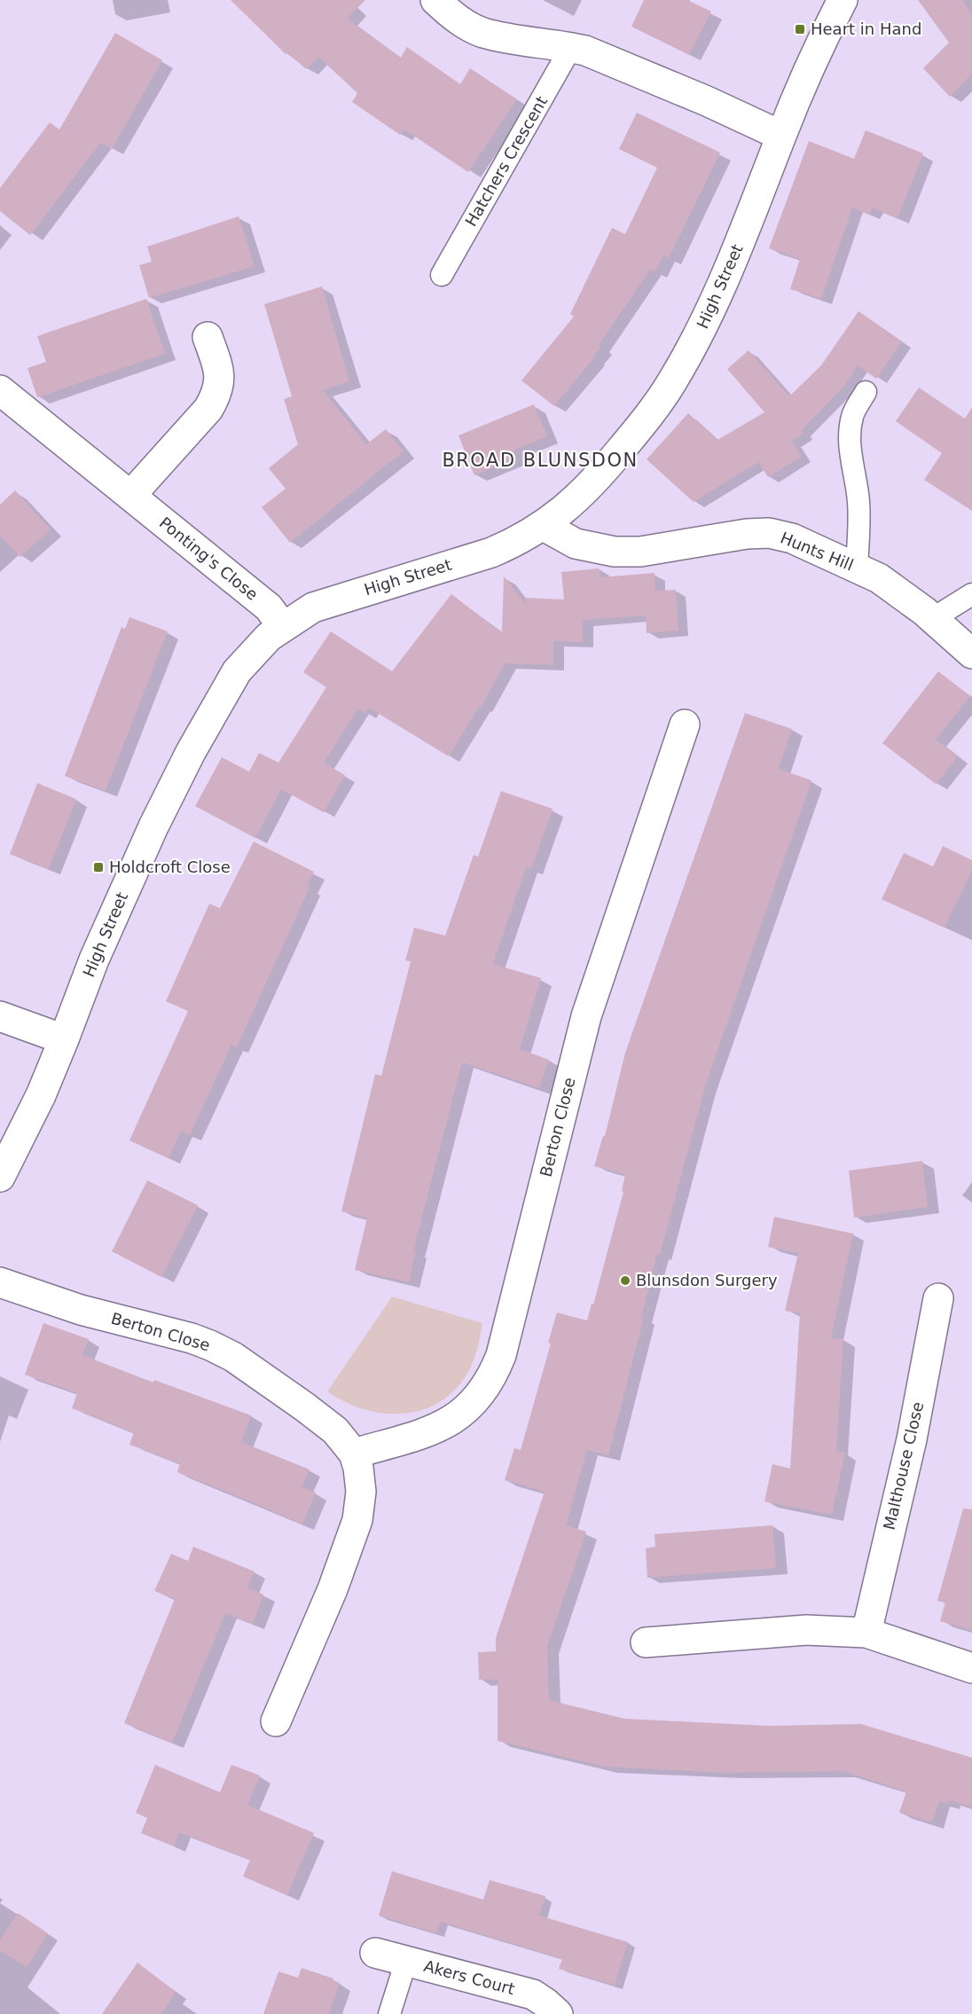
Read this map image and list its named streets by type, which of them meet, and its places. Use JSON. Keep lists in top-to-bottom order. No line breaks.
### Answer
{"streets":{"street":["High Street","Hunts Hill","Ponting's Close","Berton Close","Malthouse Close","Akers Court"],"lane":["Hatchers Crescent"]},"crossings":[["High Street","Hunts Hill"],["High Street","Ponting's Close"]],"districts":["BROAD BLUNSDON"],"places":{"transit":["Heart in Hand","Holdcroft Close"],"other":["Blunsdon Surgery"]}}
